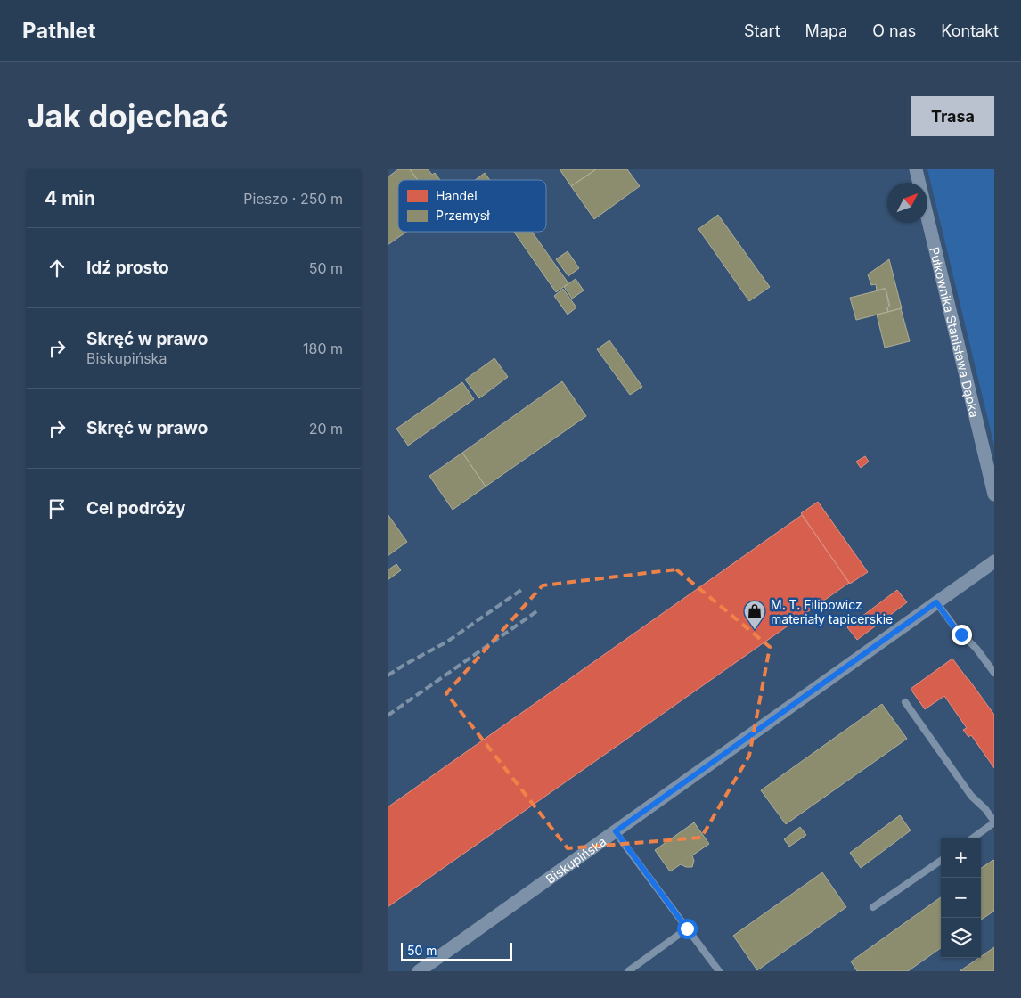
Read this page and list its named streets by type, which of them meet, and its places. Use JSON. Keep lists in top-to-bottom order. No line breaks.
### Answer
{"streets":{"street":["Pułkownika Stanisława Dąbka","Biskupińska"]},"places":{"shop":["M. T. Filipowicz materiały tapicerskie"]},"legend":["Handel","Przemysł"],"scale_bar":"50 m","north":"top right","page":{"header":"Pathlet","nav":["Start","Mapa","O nas","Kontakt"],"buttons":"Trasa","title":"Jak dojechać","heading":["4 min","Pieszo · 250 m"],"list":[["Idź prosto","50 m"],["Skręć w prawo","Biskupińska","180 m"],["Skręć w prawo","20 m"],"Cel podróży"],"map_buttons":["+","−"],"scale":"50 m"}}
